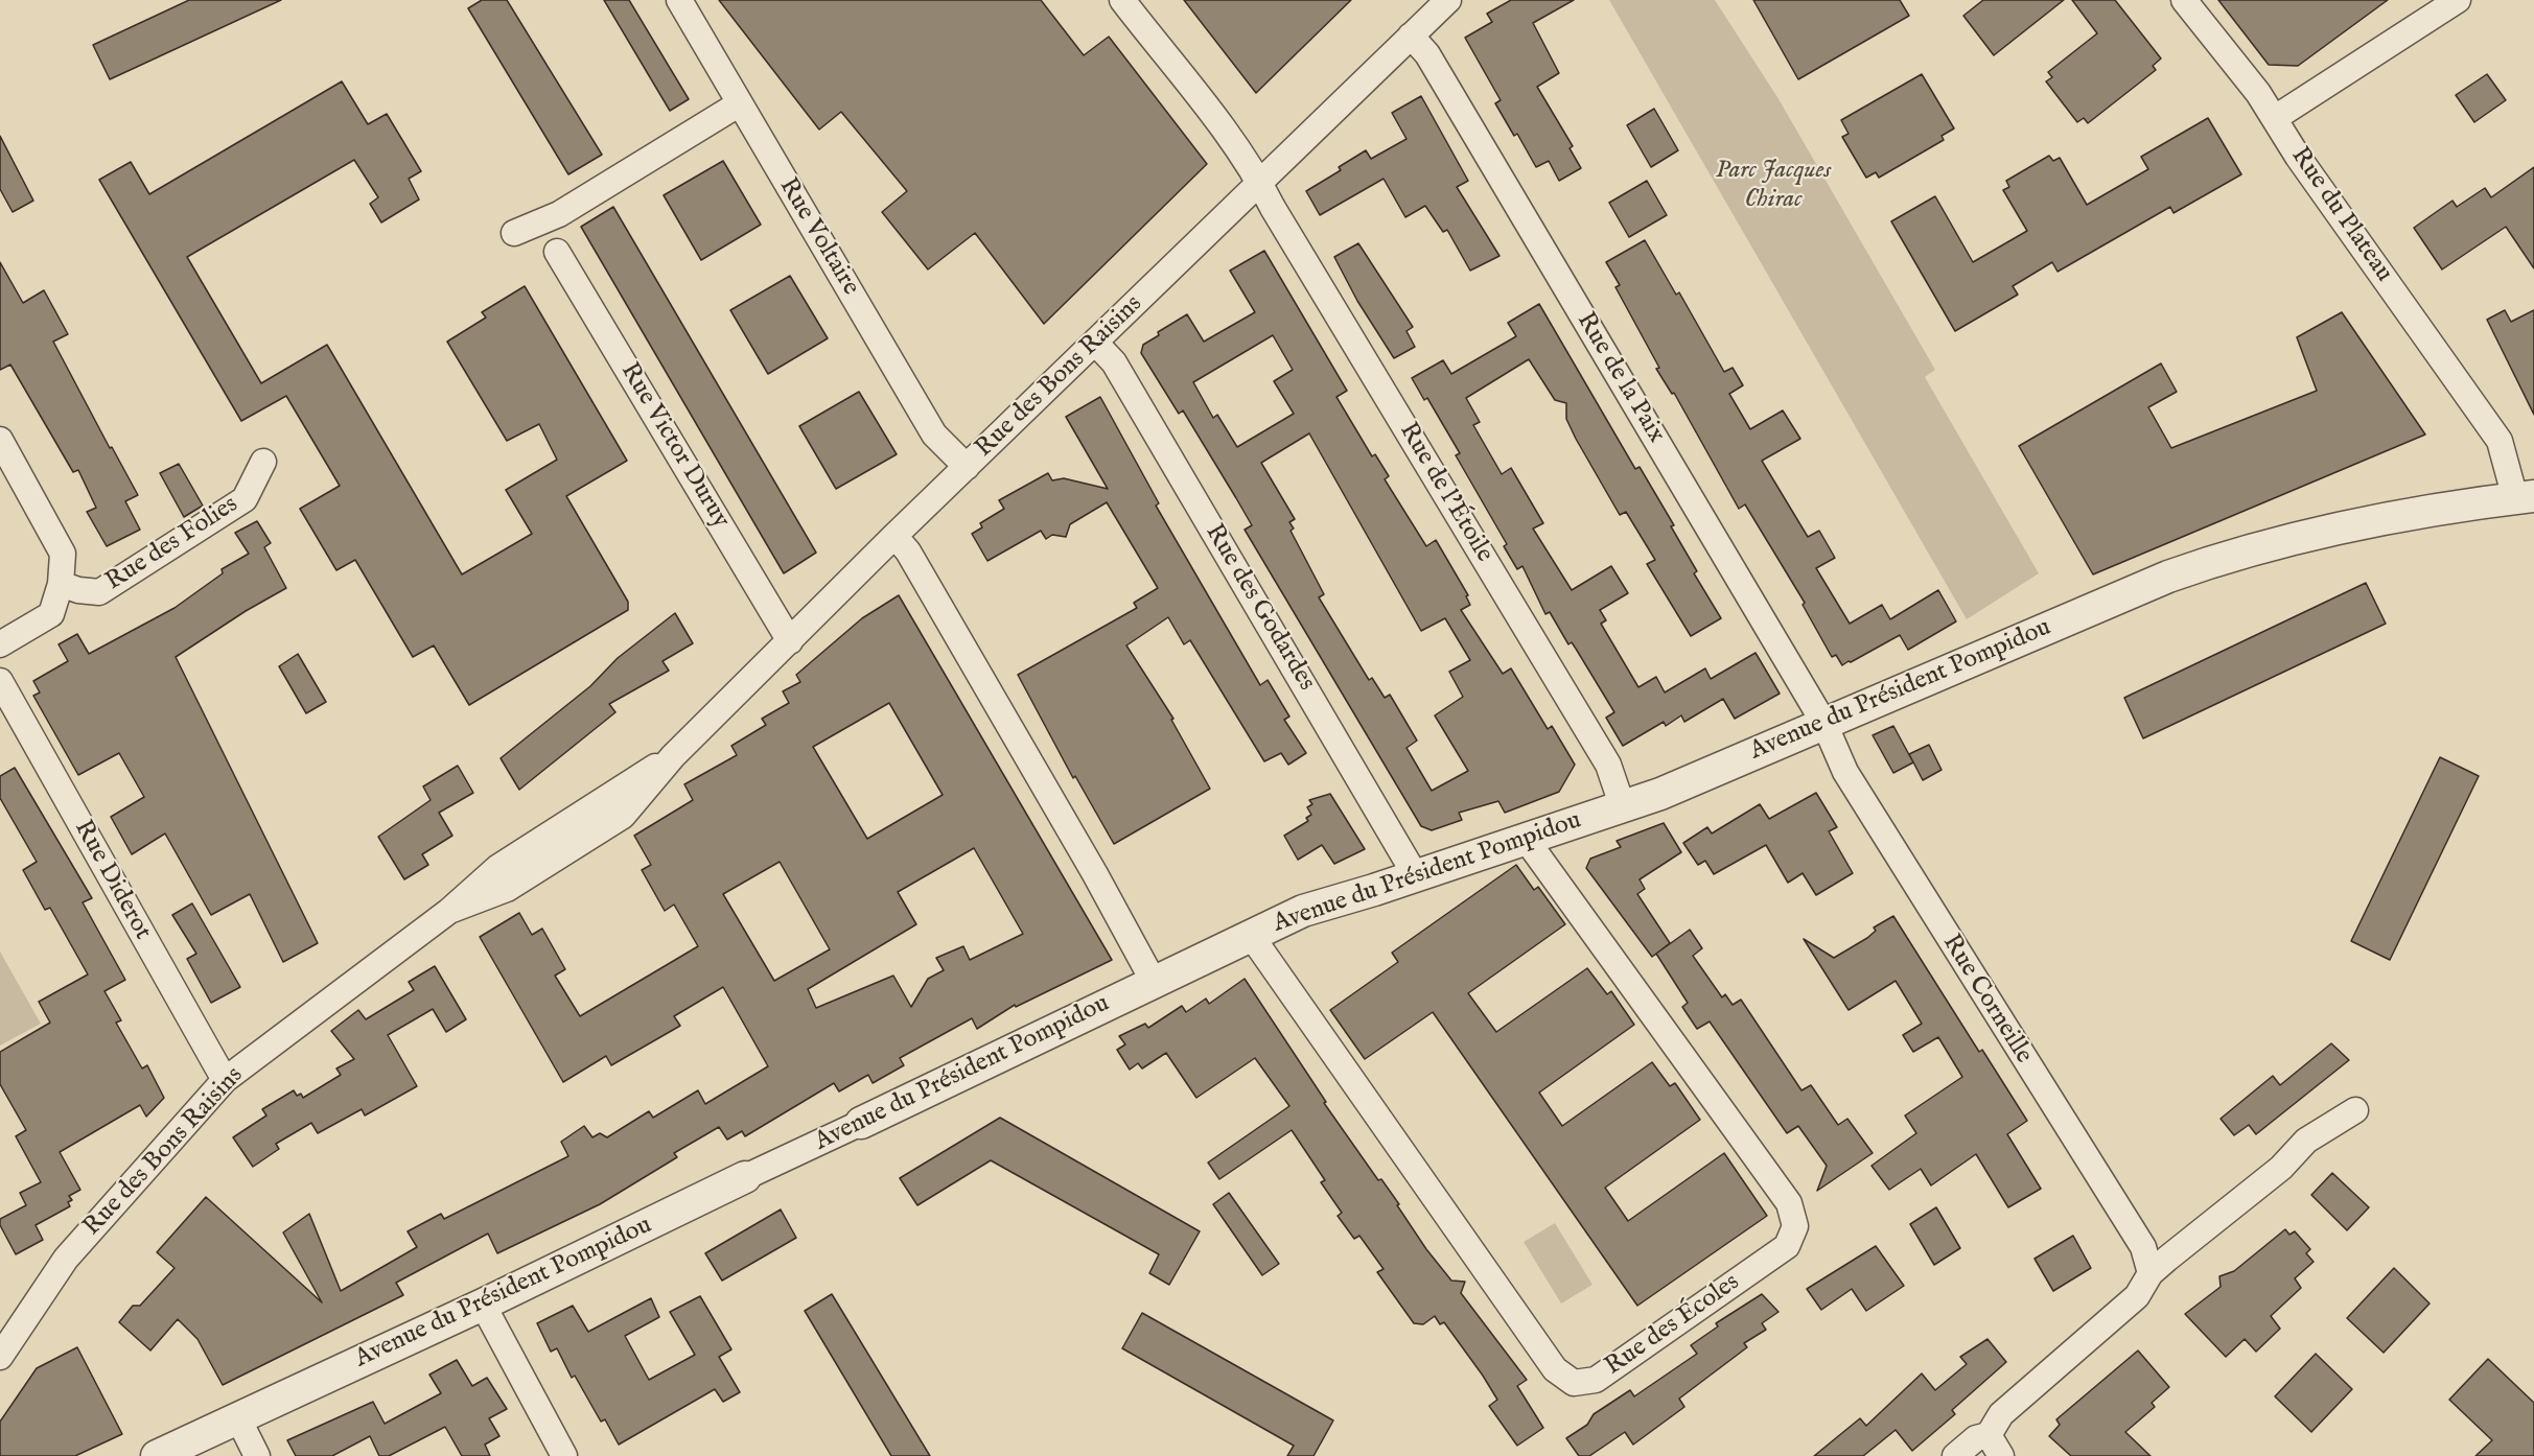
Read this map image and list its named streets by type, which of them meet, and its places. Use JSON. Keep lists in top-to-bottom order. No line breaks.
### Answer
{"streets":{"street":["Rue du Plateau","Rue Voltaire","Rue des Bons Raisins","Rue de la Paix","Rue Victor Duruy","Rue de l'Étoile","Rue des Folies","Rue des Godardes","Avenue du Président Pompidou","Rue Diderot","Rue Corneille","Rue des Écoles"]},"crossings":[["Rue du Plateau","Avenue du Président Pompidou"],["Rue Voltaire","Rue des Bons Raisins"],["Rue des Bons Raisins","Rue de la Paix"],["Rue des Bons Raisins","Rue Victor Duruy"],["Rue des Bons Raisins","Rue de l'Étoile"],["Rue des Bons Raisins","Rue des Godardes"],["Rue des Bons Raisins","Rue Diderot"],["Rue de la Paix","Avenue du Président Pompidou"],["Rue de la Paix","Rue Corneille"],["Rue de l'Étoile","Avenue du Président Pompidou"],["Rue des Godardes","Avenue du Président Pompidou"],["Avenue du Président Pompidou","Rue Corneille"],["Avenue du Président Pompidou","Rue des Écoles"]],"parks":["Parc Jacques Chirac"]}
